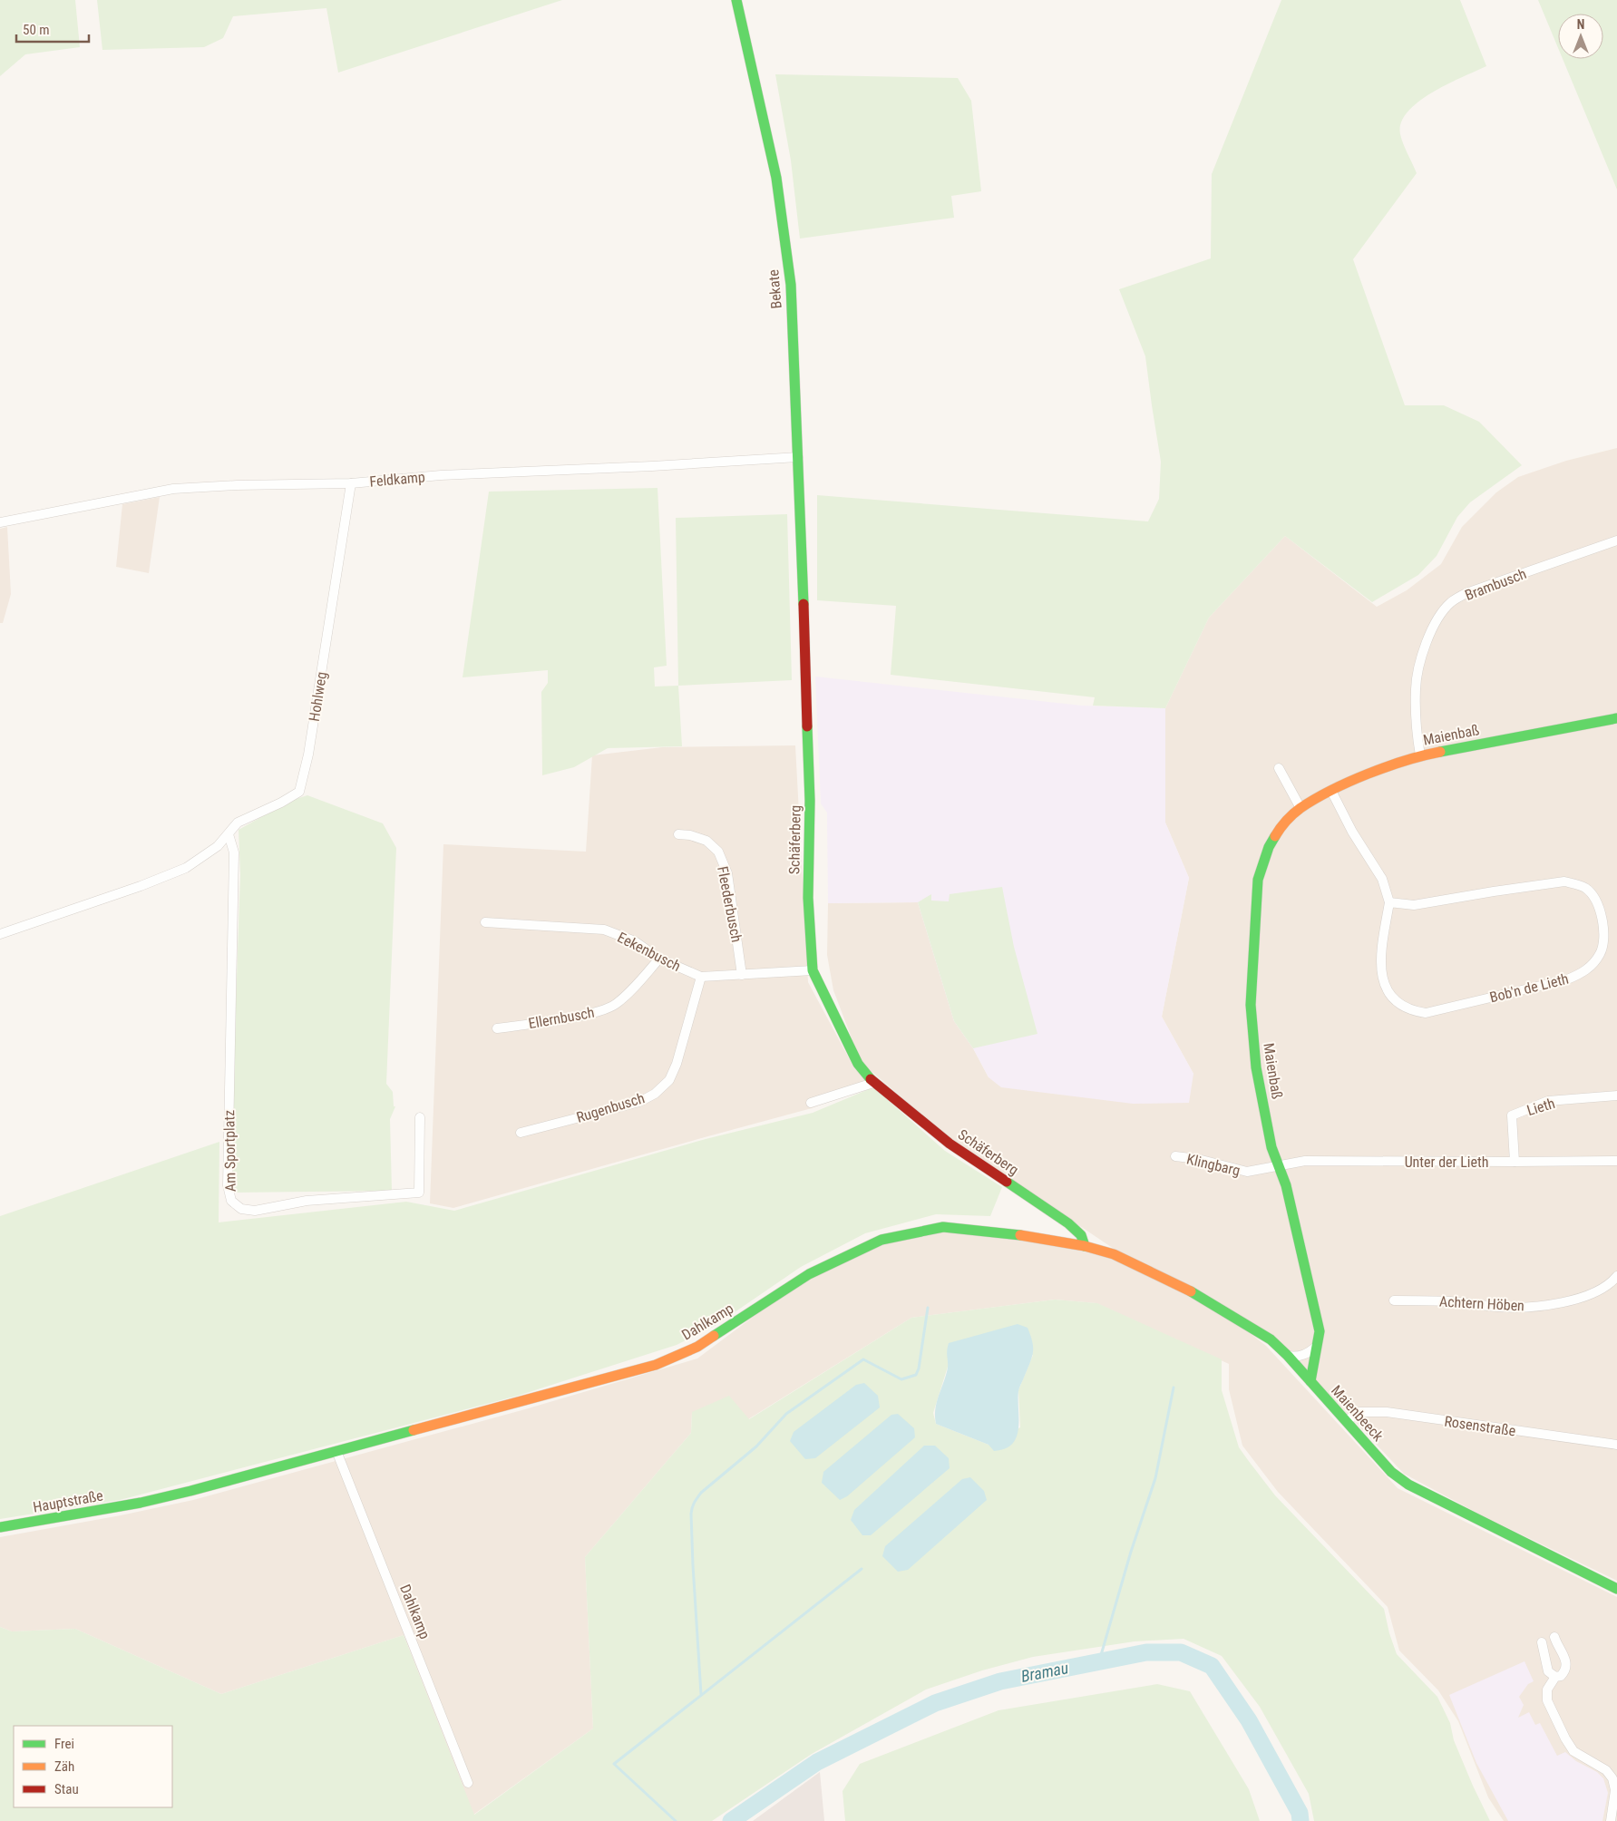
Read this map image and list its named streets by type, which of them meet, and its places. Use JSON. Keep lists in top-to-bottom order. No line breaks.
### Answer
{"streets":{"street":["Bekate","Feldkamp","Brambusch","Hohlweg","Maienbaß","Schäferberg","Fleederbusch","Eekenbusch","Bob'n de Lieth","Ellernbusch","Lieth","Rugenbusch","Am Sportplatz","Unter der Lieth","Klingbarg","Achtern Höben","Dahlkamp","Maienbeeck","Rosenstraße","Hauptstraße"]},"crossings":[["Bekate","Feldkamp"],["Bekate","Schäferberg"],["Feldkamp","Hohlweg"],["Brambusch","Maienbaß"],["Hohlweg","Am Sportplatz"],["Maienbaß","Bob'n de Lieth"],["Maienbaß","Unter der Lieth"],["Maienbaß","Klingbarg"],["Maienbaß","Maienbeeck"],["Schäferberg","Eekenbusch"],["Schäferberg","Dahlkamp"],["Schäferberg","Maienbeeck"],["Fleederbusch","Eekenbusch"],["Eekenbusch","Ellernbusch"],["Eekenbusch","Rugenbusch"],["Lieth","Unter der Lieth"],["Unter der Lieth","Klingbarg"],["Dahlkamp","Maienbeeck"],["Dahlkamp","Hauptstraße"],["Maienbeeck","Rosenstraße"]],"water":["Bramau"],"legend":["Frei","Zäh","Stau"],"scale_bar":"50 m","north":"top"}
